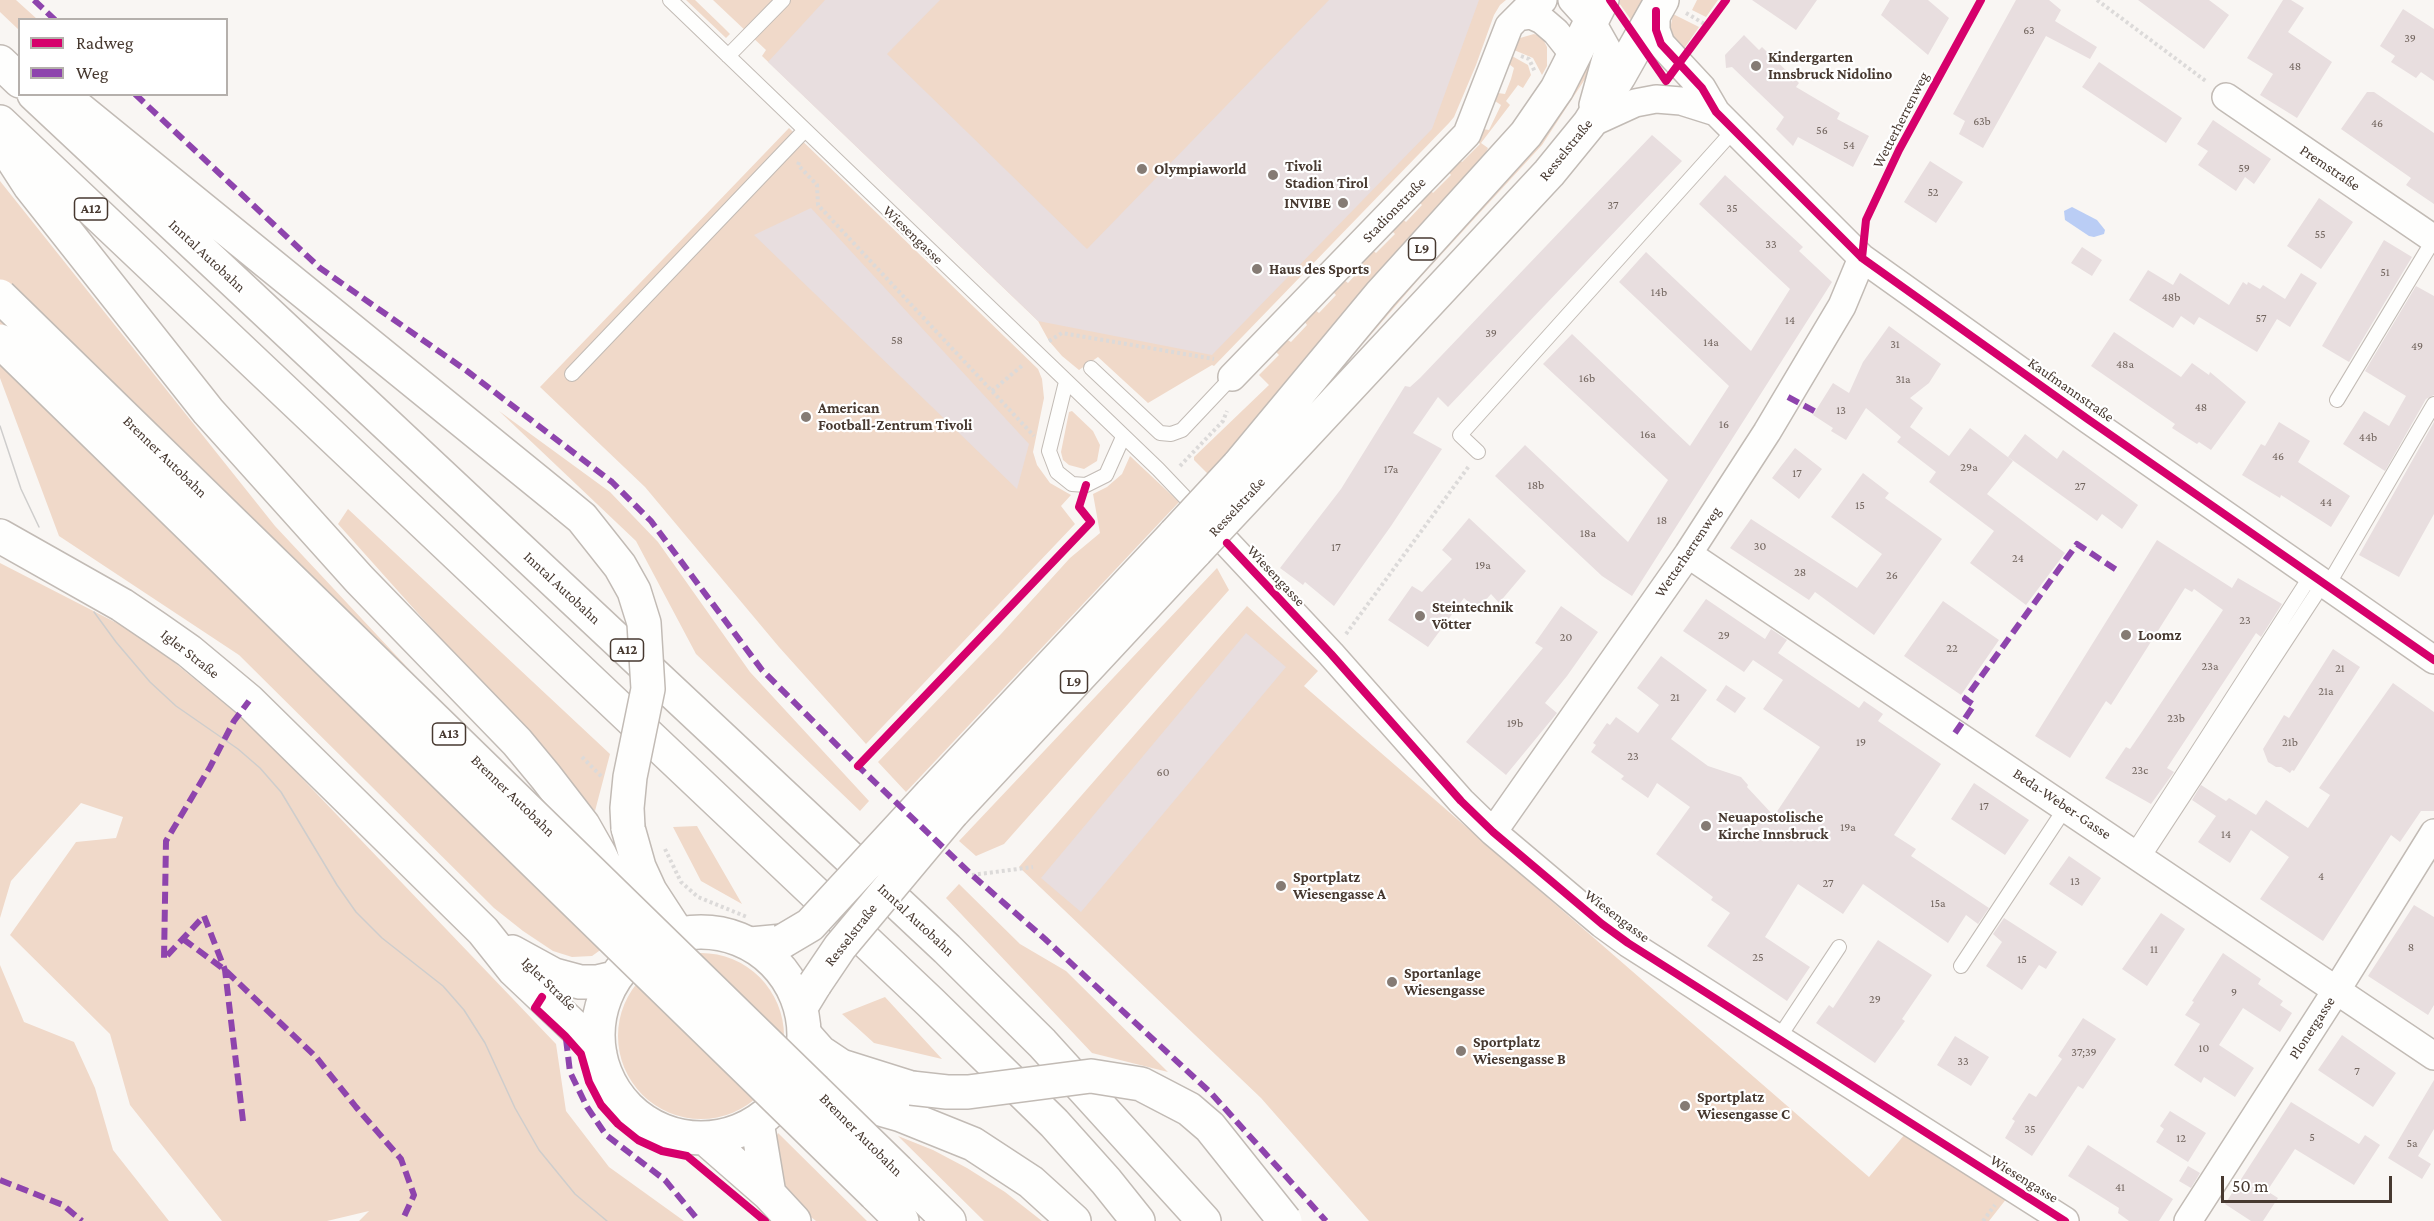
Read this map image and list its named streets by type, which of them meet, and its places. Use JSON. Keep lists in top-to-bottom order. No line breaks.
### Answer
{"streets":{"main road":["Resselstraße","A12","L9","Inntal Autobahn","Brenner Autobahn","Igler Straße","A13"],"street":["Wetterherrenweg","Premstraße","Stadionstraße","Wiesengasse","Kaufmannstraße","Beda-Weber-Gasse","Plonergasse"]},"crossings":[["Wetterherrenweg","Wiesengasse"],["Wetterherrenweg","Kaufmannstraße"],["Wetterherrenweg","Beda-Weber-Gasse"],["Resselstraße","L9"],["Resselstraße","Igler Straße"],["L9","Igler Straße"],["Beda-Weber-Gasse","Plonergasse"]],"places":["Kindergarten Innsbruck Nidolino","Olympiaworld","Tivoli Stadion Tirol","INVIBE","Haus des Sports","American Football-Zentrum Tivoli","Steintechnik Vötter","Loomz","Neuapostolische Kirche Innsbruck","Sportplatz Wiesengasse A","Sportanlage Wiesengasse","Sportplatz Wiesengasse B","Sportplatz Wiesengasse C"],"house_numbers":["63","39","48","63b","46","56","54","59","52","37","35","55","33","51","14b","48b","57","14","39","58","14a","31","49","48a","16b","31a","48","13","16","16a","44b","46","29a","17a","17","18b","27","44","15","18","18a","30","17","24","19a","28","26","23","29","20","22","23a","21","21a","21","23b","19b","19","21b","23","23c","60","17","19a","14","4","13","27","15a","8","11","25","15","9","29","10","37;39","33","7","35","5","12","5a","41"],"legend":["Radweg","Weg"],"scale_bar":"50 m"}
